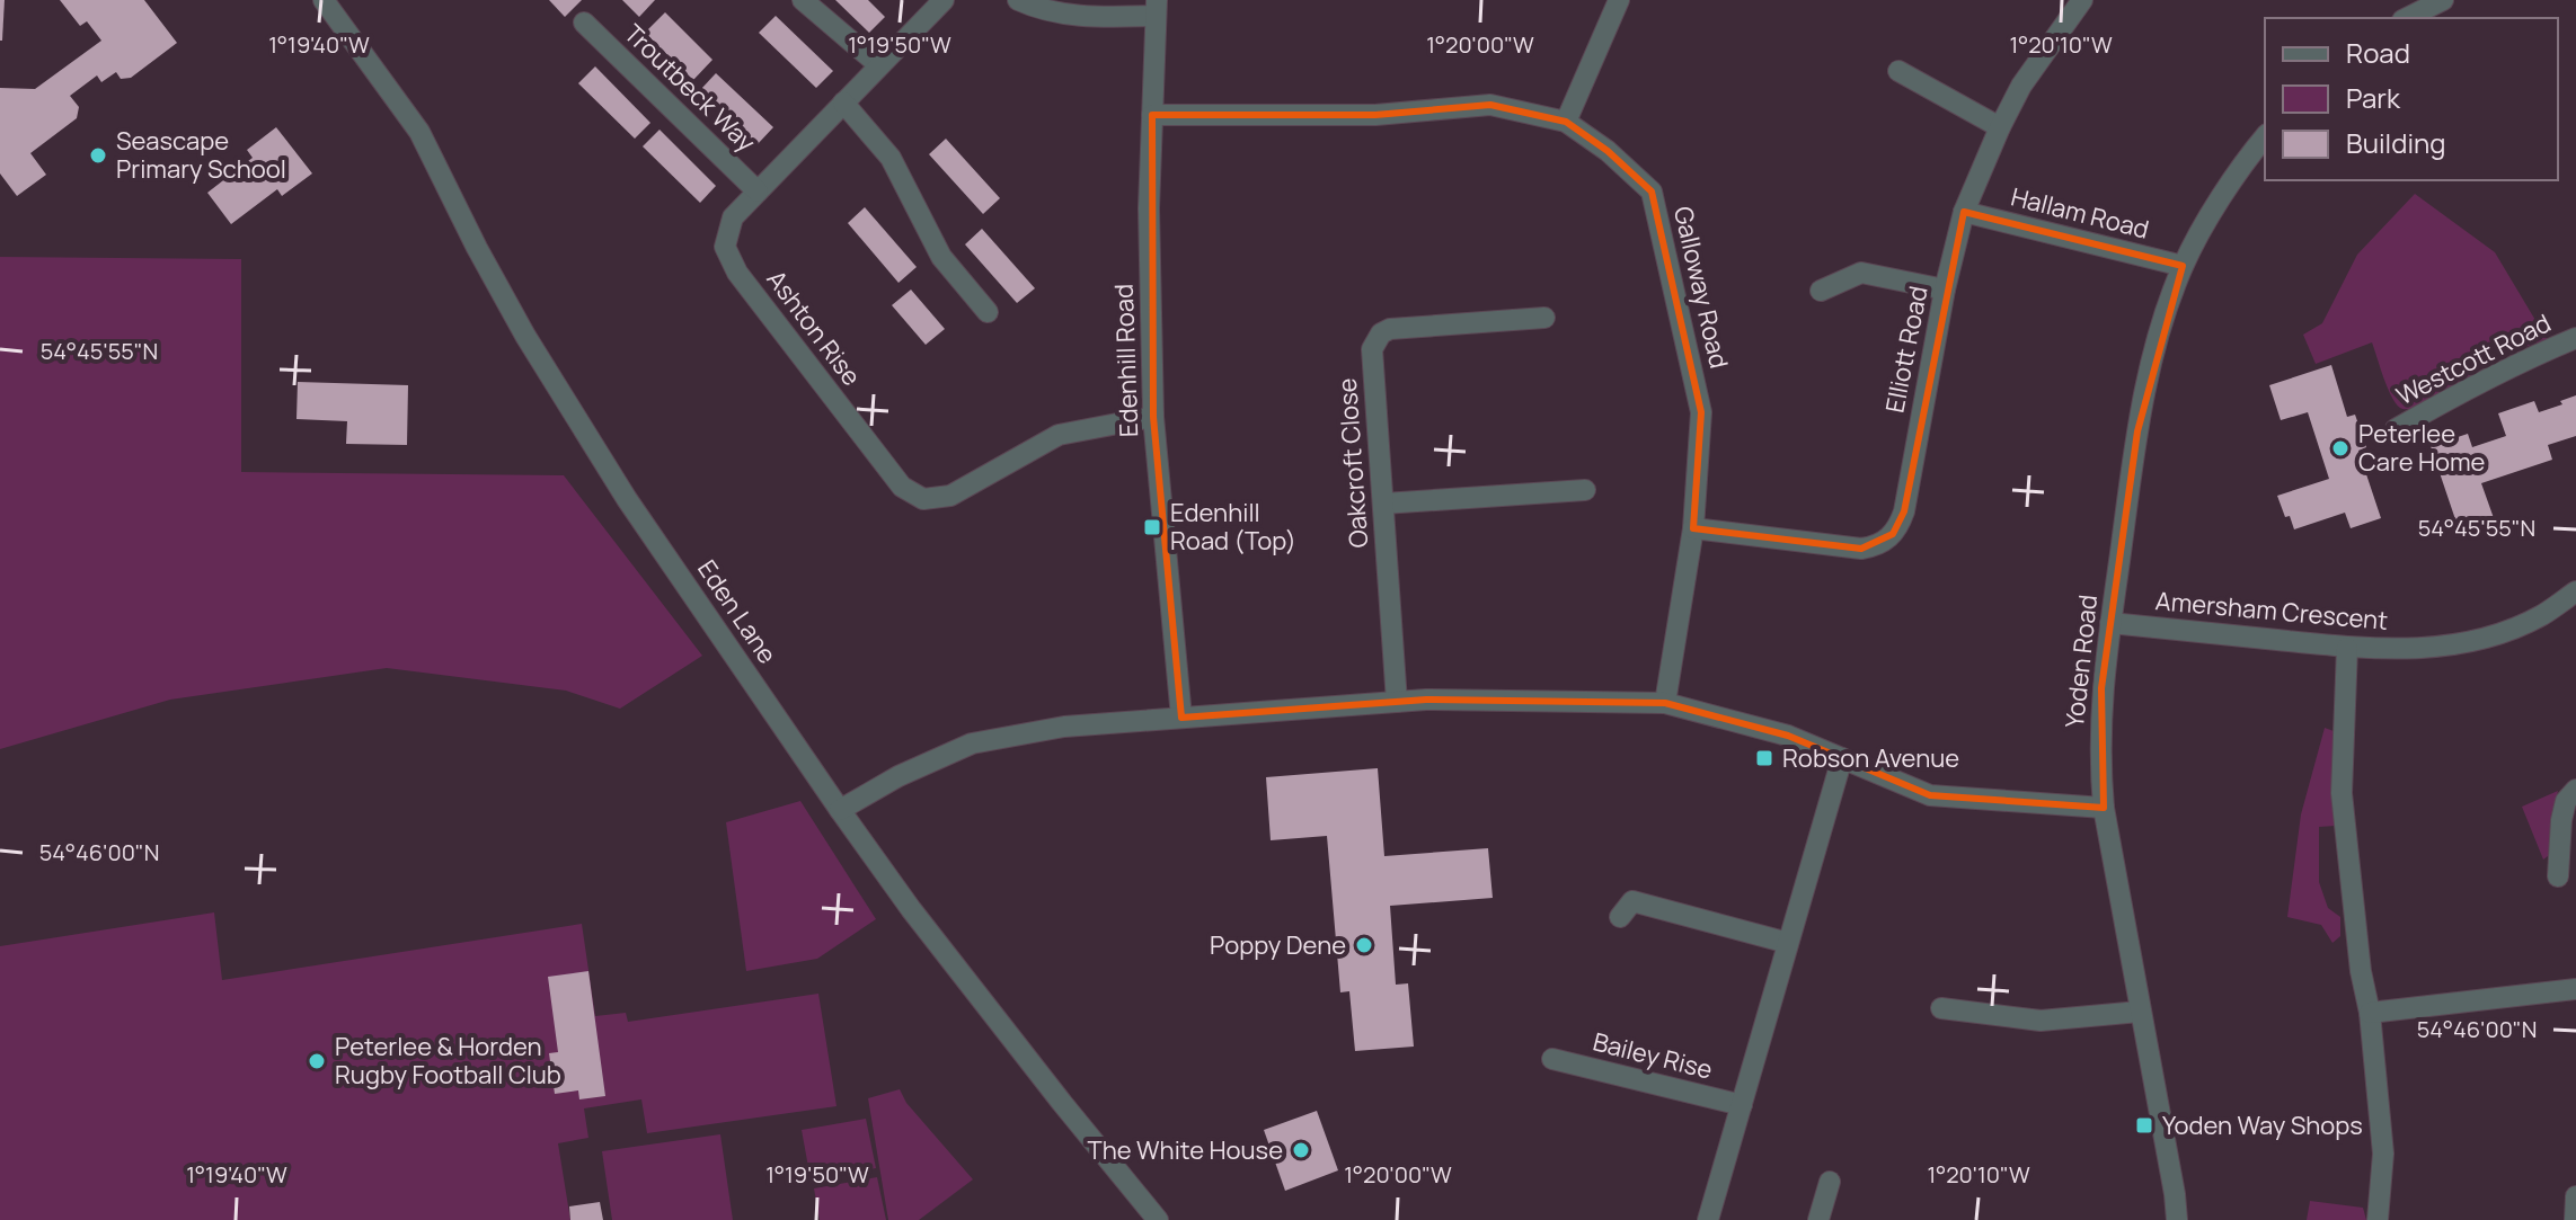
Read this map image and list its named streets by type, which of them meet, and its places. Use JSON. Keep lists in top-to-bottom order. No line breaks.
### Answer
{"streets":{"street":["Troutbeck Way","Hallam Road","Galloway Road","Ashton Rise","Elliott Road","Westcott Road","Edenhill Road","Oakcroft Close","Amersham Crescent","Eden Lane","Yoden Road","Bailey Rise"]},"crossings":[["Troutbeck Way","Ashton Rise"],["Hallam Road","Elliott Road"],["Hallam Road","Yoden Road"],["Galloway Road","Elliott Road"],["Galloway Road","Edenhill Road"],["Ashton Rise","Edenhill Road"],["Amersham Crescent","Yoden Road"]],"places":{"other":["Seascape Primary School","Peterlee Care Home","Poppy Dene","Peterlee & Horden Rugby Football Club","The White House"],"transit":["Edenhill Road (Top)","Robson Avenue","Yoden Way Shops"]},"legend":["Road","Park","Building"],"coordinates":["1°19'40\"W","1°19'50\"W","1°20'00\"W","1°20'10\"W","54°45'55\"N","54°46'00\"N"]}
